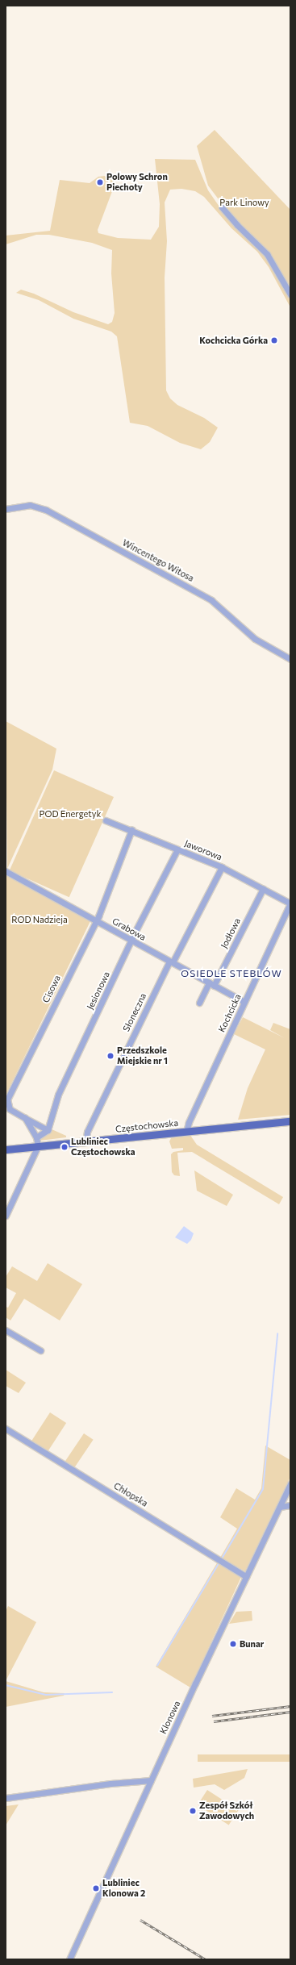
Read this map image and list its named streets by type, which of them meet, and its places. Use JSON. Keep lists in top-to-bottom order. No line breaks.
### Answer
{"streets":{"main road":["Częstochowska"],"street":["Wincentego Witosa","Jaworowa","Grabowa","Jodłowa","Cisowa","Jesionowa","Słoneczna","Kochcicka","Chłopska","Klonowa"]},"crossings":[["Jaworowa","Jodłowa"],["Jaworowa","Cisowa"],["Jaworowa","Jesionowa"],["Jaworowa","Słoneczna"],["Jaworowa","Kochcicka"],["Grabowa","Jodłowa"],["Grabowa","Cisowa"],["Grabowa","Jesionowa"],["Grabowa","Słoneczna"],["Grabowa","Kochcicka"],["Cisowa","Częstochowska"],["Słoneczna","Częstochowska"],["Kochcicka","Częstochowska"],["Chłopska","Klonowa"]],"districts":["OSIEDLE STEBLÓW"],"parks":["Park Linowy","POD Energetyk","ROD Nadzieja"],"places":["Polowy Schron Piechoty","Kochcicka Górka","Przedszkole Miejskie nr 1","Lubliniec Częstochowska","Bunar","Zespół Szkół Zawodowych","Lubliniec Klonowa 2"]}
